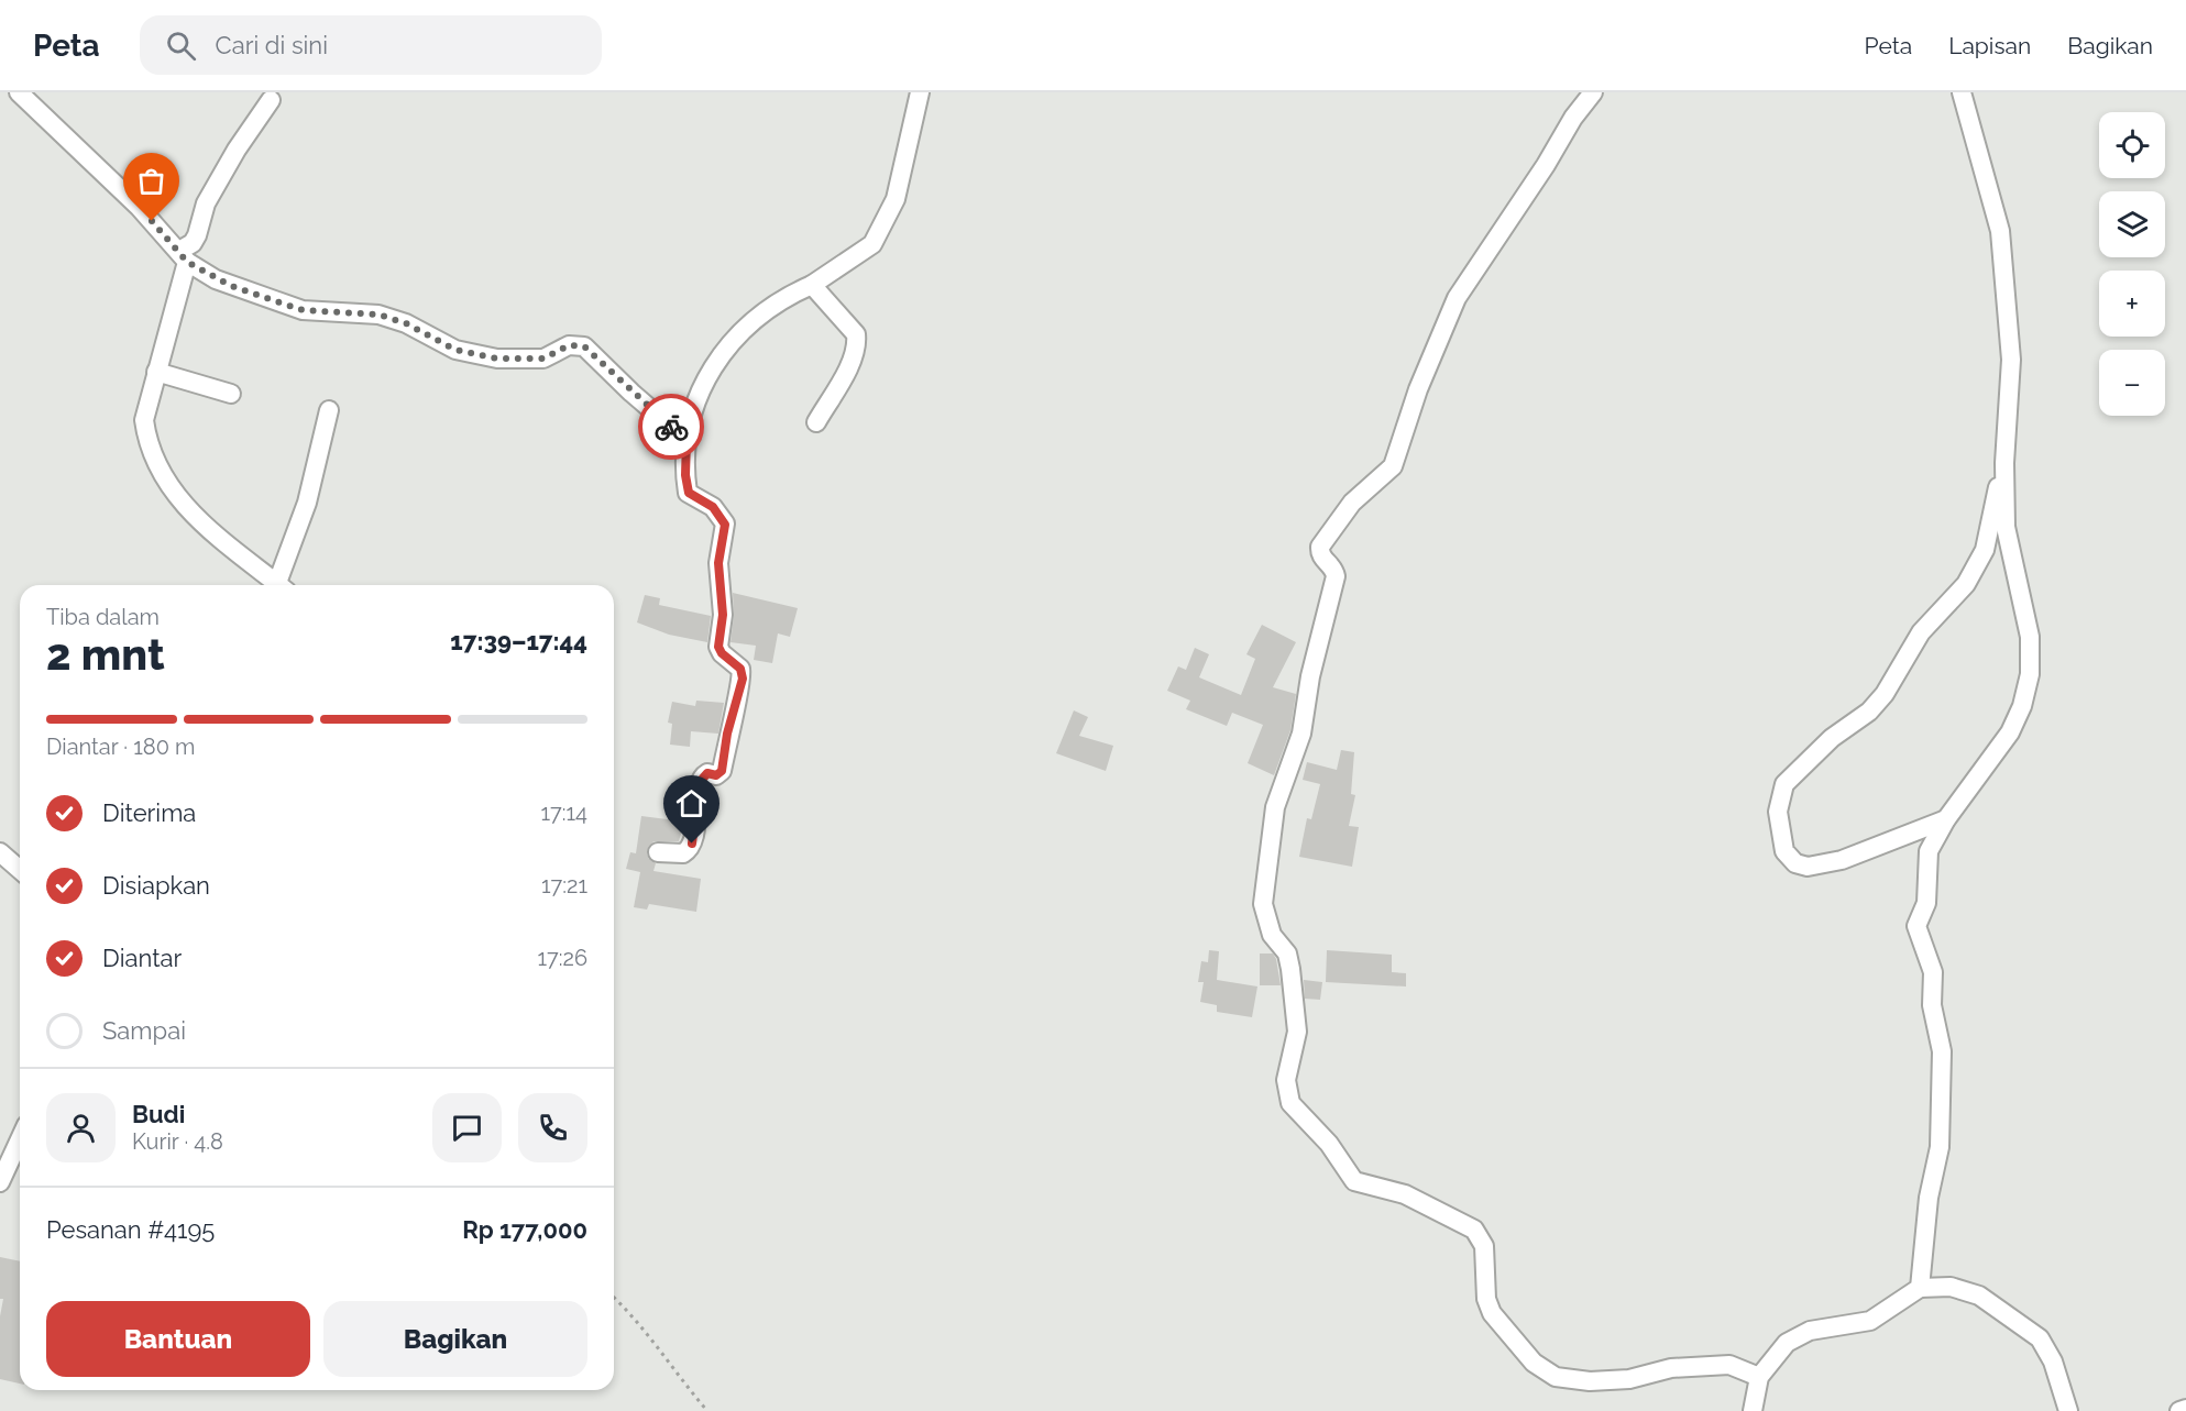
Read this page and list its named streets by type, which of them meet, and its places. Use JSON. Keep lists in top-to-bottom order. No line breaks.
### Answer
{"page":{"header":"Peta","search":"Cari di sini","nav":["Peta","Lapisan","Bagikan"],"map_buttons":["+","−"],"heading":["2 mnt","Tiba dalam","17:39–17:44"],"panel":["Budi","Kurir · 4.8","Pesanan #4195","Rp 177,000"],"bar":"Diantar · 180 m","list":[["Diterima","17:14"],["Disiapkan","17:21"],["Diantar","17:26"],"Sampai"],"buttons":["Bantuan","Bagikan"]}}
